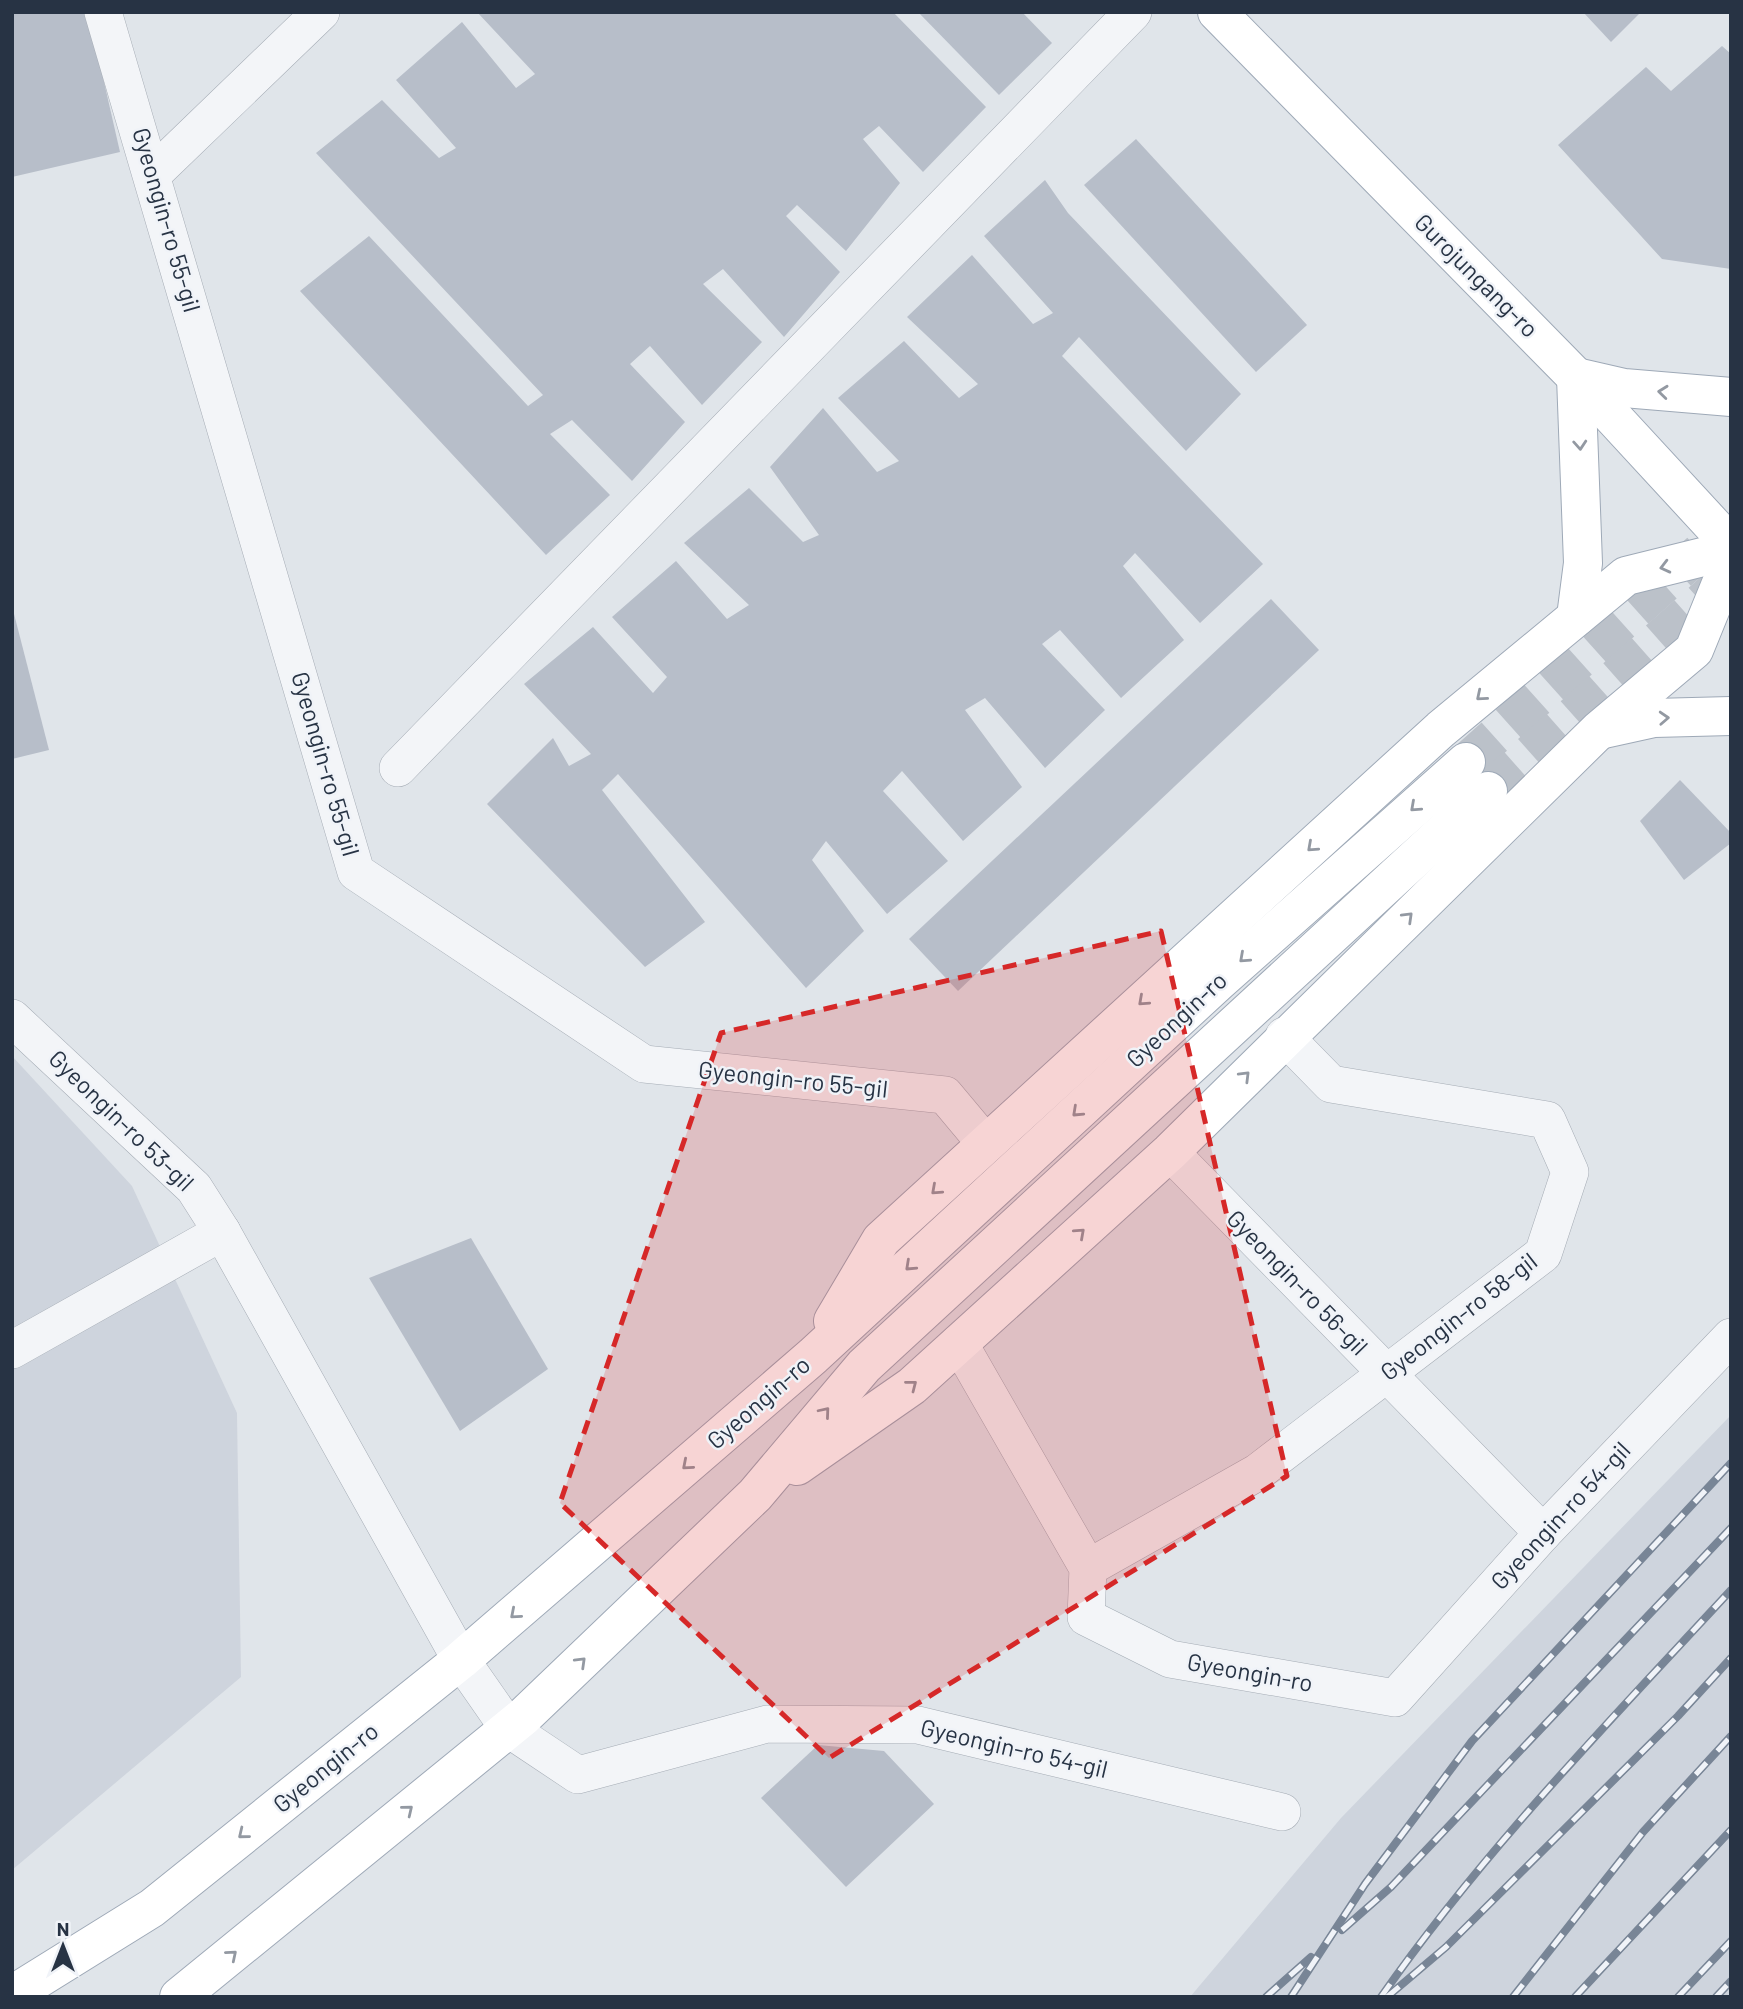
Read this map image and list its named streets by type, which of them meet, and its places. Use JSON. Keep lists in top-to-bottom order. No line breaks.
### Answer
{"streets":{"main road":["Gurojungang-ro","Gyeongin-ro"],"street":["Gyeongin-ro 55-gil","Gyeongin-ro 53-gil","Gyeongin-ro 56-gil","Gyeongin-ro 58-gil","Gyeongin-ro 54-gil"]},"crossings":[["Gyeongin-ro","Gyeongin-ro 53-gil"],["Gyeongin-ro","Gyeongin-ro 58-gil"],["Gyeongin-ro","Gyeongin-ro 54-gil"],["Gyeongin-ro 53-gil","Gyeongin-ro 54-gil"],["Gyeongin-ro 56-gil","Gyeongin-ro 58-gil"],["Gyeongin-ro 56-gil","Gyeongin-ro 54-gil"]],"north":"top"}
